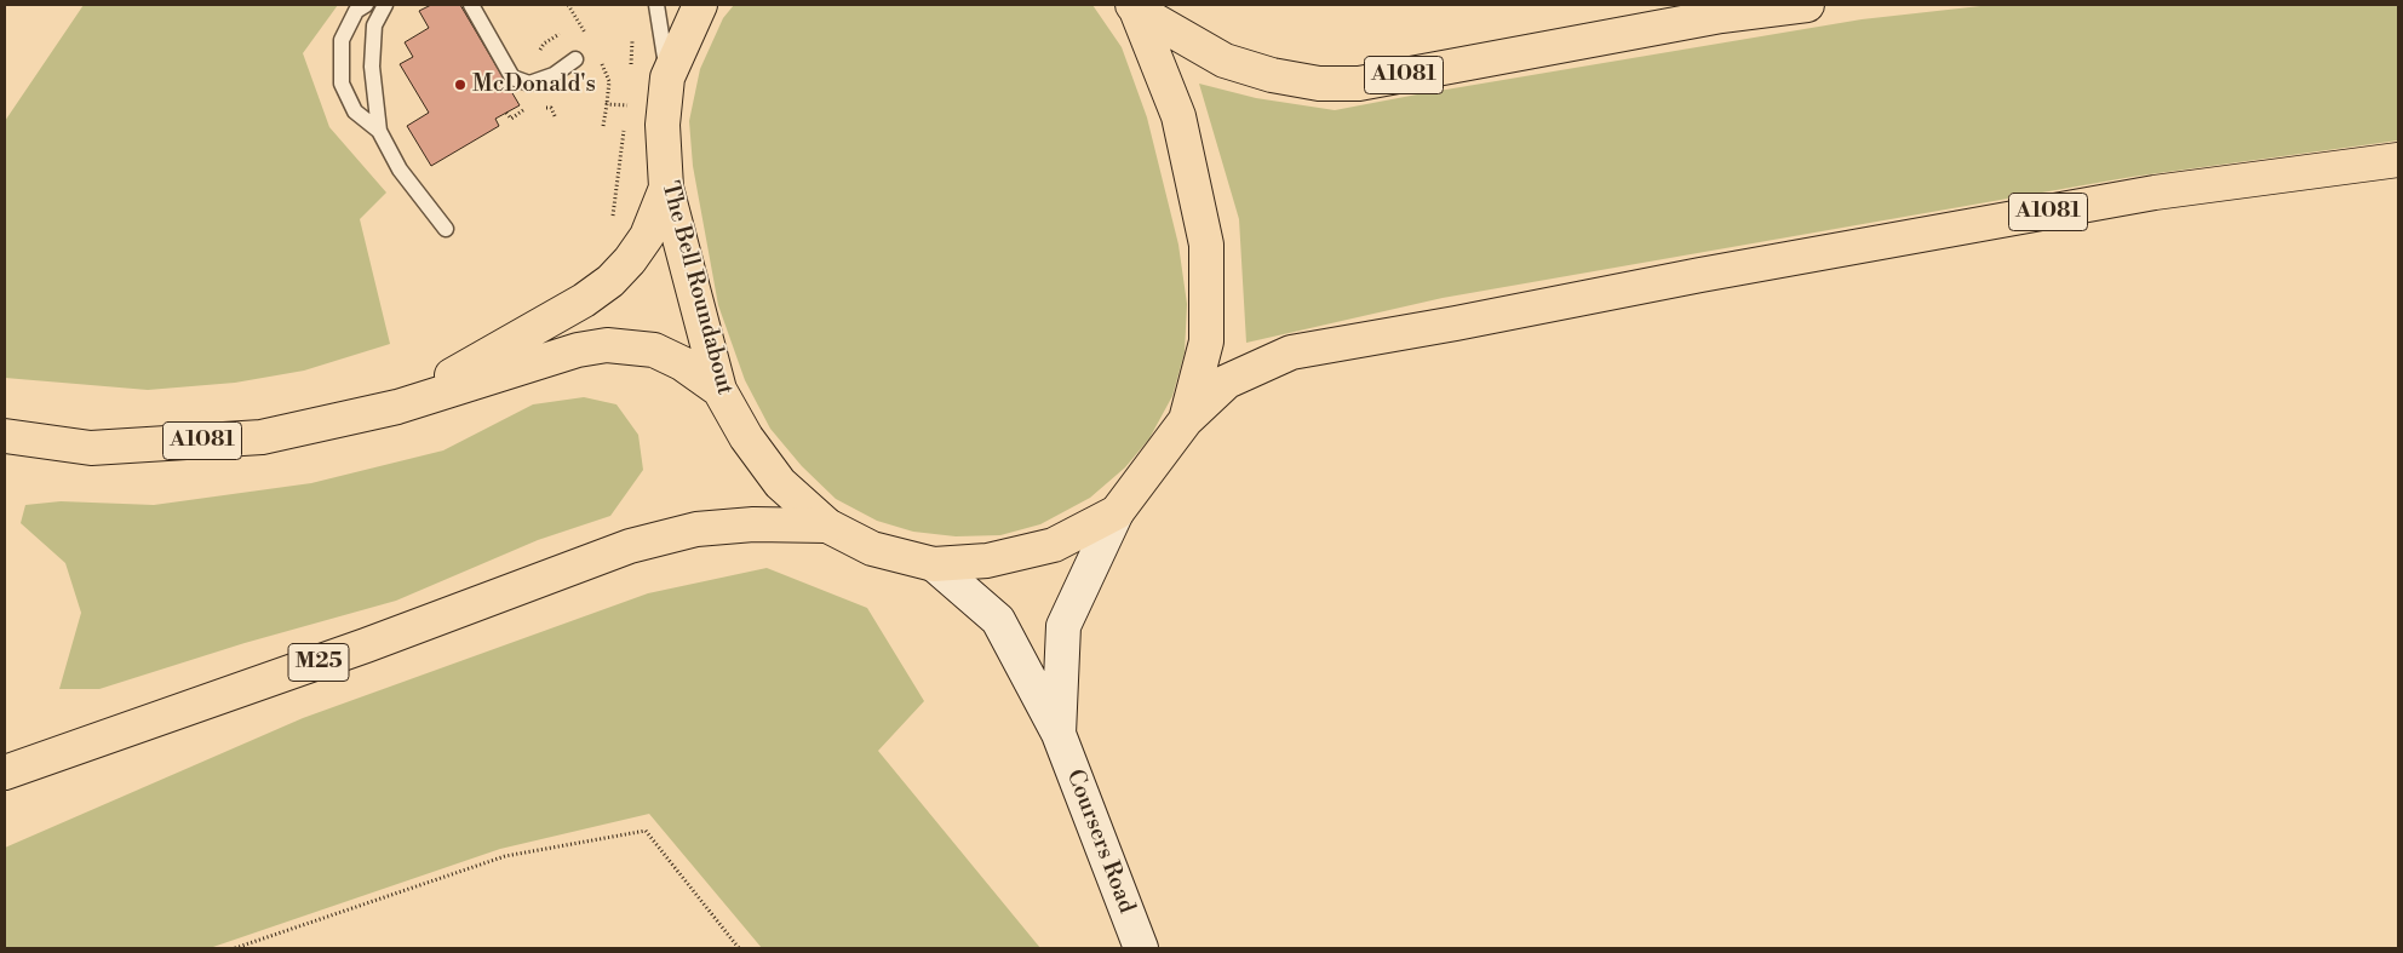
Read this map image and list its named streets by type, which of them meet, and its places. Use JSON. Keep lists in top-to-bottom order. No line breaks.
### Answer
{"streets":{"main road":["A1081","The Bell Roundabout","M25"],"street":["Coursers Road"]},"crossings":[["A1081","The Bell Roundabout"],["The Bell Roundabout","M25"],["The Bell Roundabout","Coursers Road"]],"places":["McDonald's"]}
